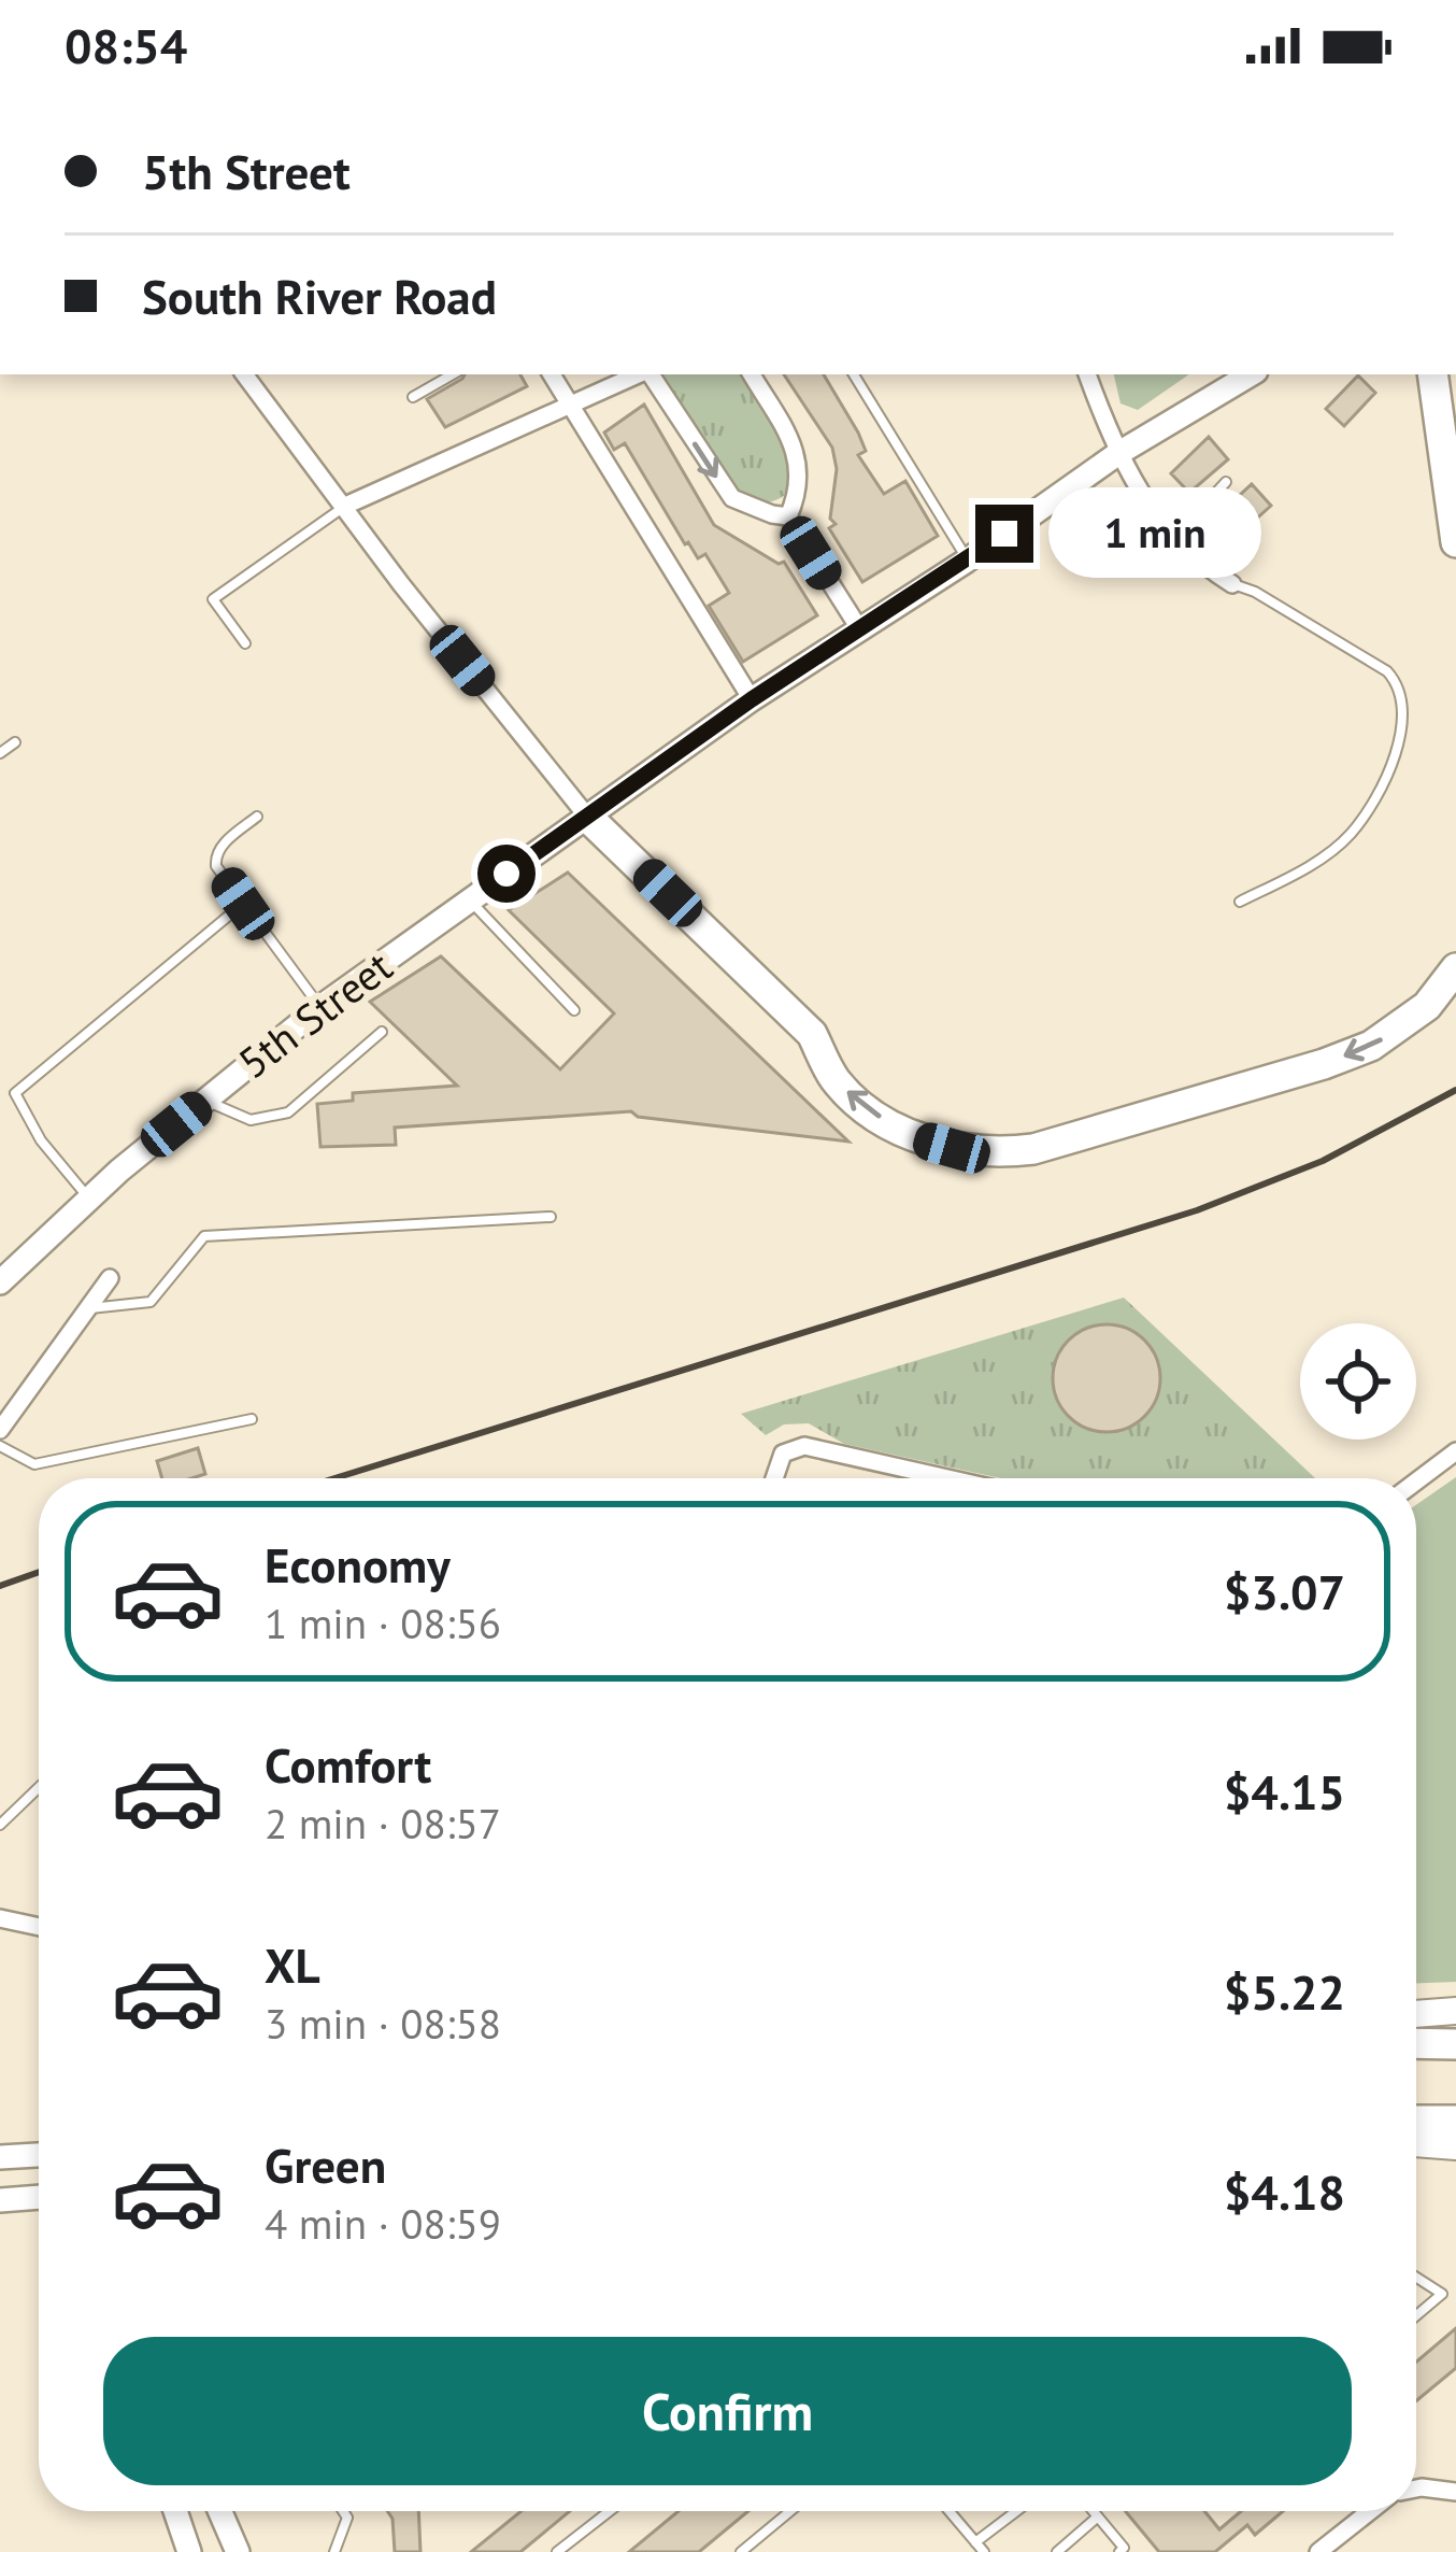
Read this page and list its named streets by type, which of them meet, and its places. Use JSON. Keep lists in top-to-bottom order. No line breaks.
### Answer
{"streets":{"main road":["5th Street"]},"page":{"status":"08:54","banner":["5th Street","South River Road"],"bubble":"1 min","list":[{"name":"Economy","note":"1 min · 08:56","value":"$3.07"},{"name":"Comfort","note":"2 min · 08:57","value":"$4.15"},{"name":"XL","note":"3 min · 08:58","value":"$5.22"},{"name":"Green","note":"4 min · 08:59","value":"$4.18"}],"buttons":"Confirm"}}
